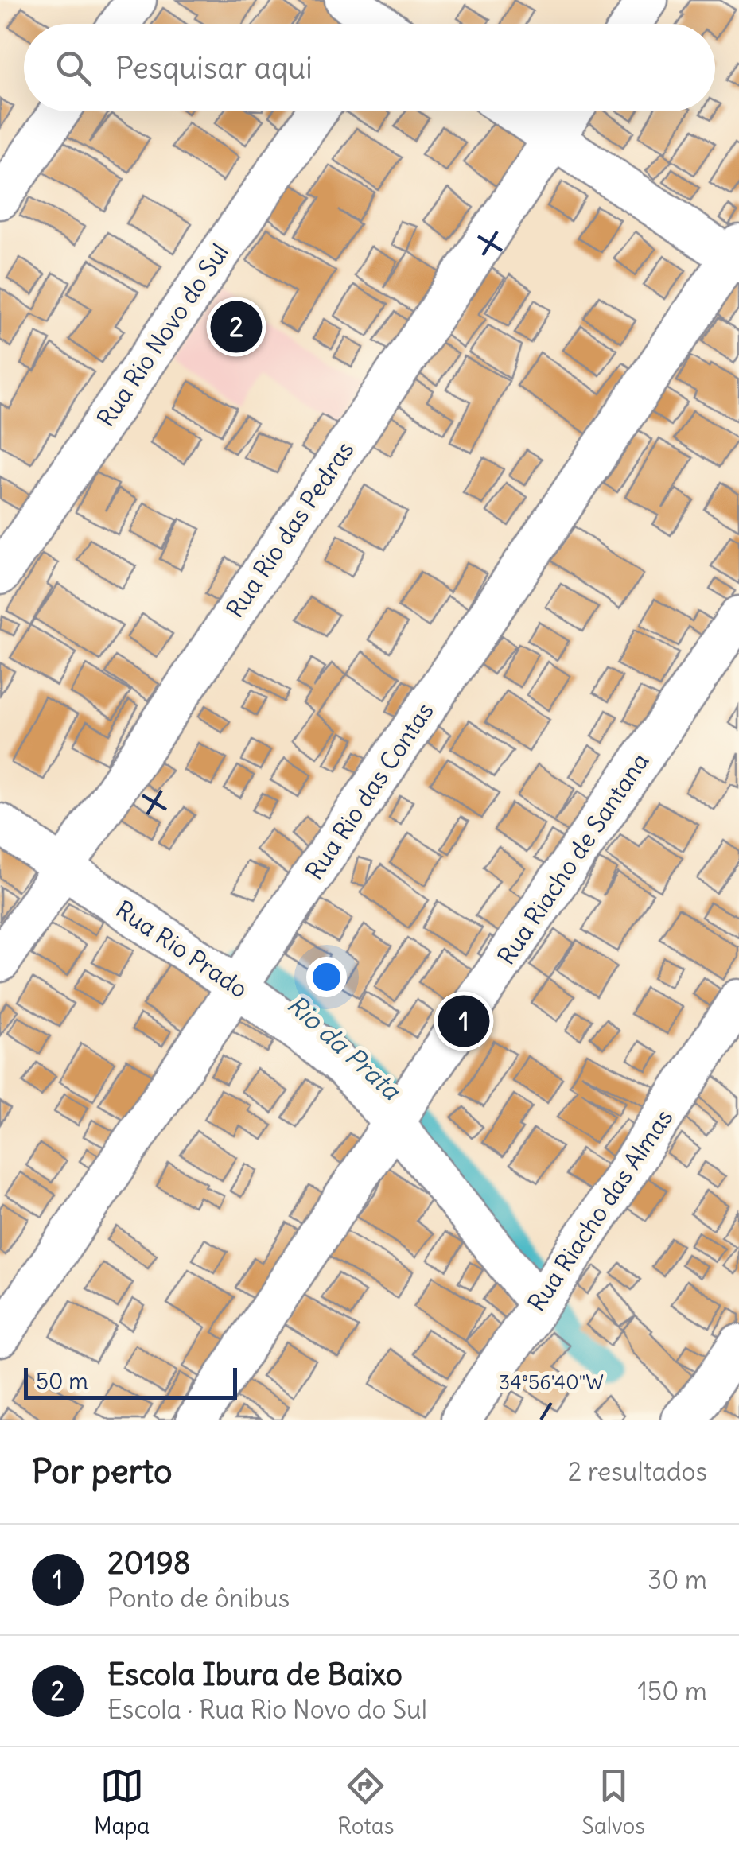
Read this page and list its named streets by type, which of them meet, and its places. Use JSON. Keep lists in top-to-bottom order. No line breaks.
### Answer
{"streets":{"street":["Rua Rio Novo do Sul","Rua Rio das Pedras","Rua Rio das Contas","Rua Riacho de Santana","Rua Rio Prado","Rua Riacho das Almas"]},"crossings":[["Rua Rio das Pedras","Rua Rio Prado"],["Rua Rio das Contas","Rua Rio Prado"],["Rua Riacho de Santana","Rua Rio Prado"],["Rua Rio Prado","Rua Riacho das Almas"]],"water":["Rio da Prata"],"scale_bar":"50 m","page":{"search":"Pesquisar aqui","pins":["2","1"],"scale":"50 m","heading":["Por perto","2 resultados"],"list":[{"mark":"1","name":"20198","note":"Ponto de ônibus","value":"30 m"},{"mark":"2","name":"Escola Ibura de Baixo","note":"Escola · Rua Rio Novo do Sul","value":"150 m"}],"nav":["Mapa","Rotas","Salvos"]},"coordinates":["34°56'40\"W"]}
